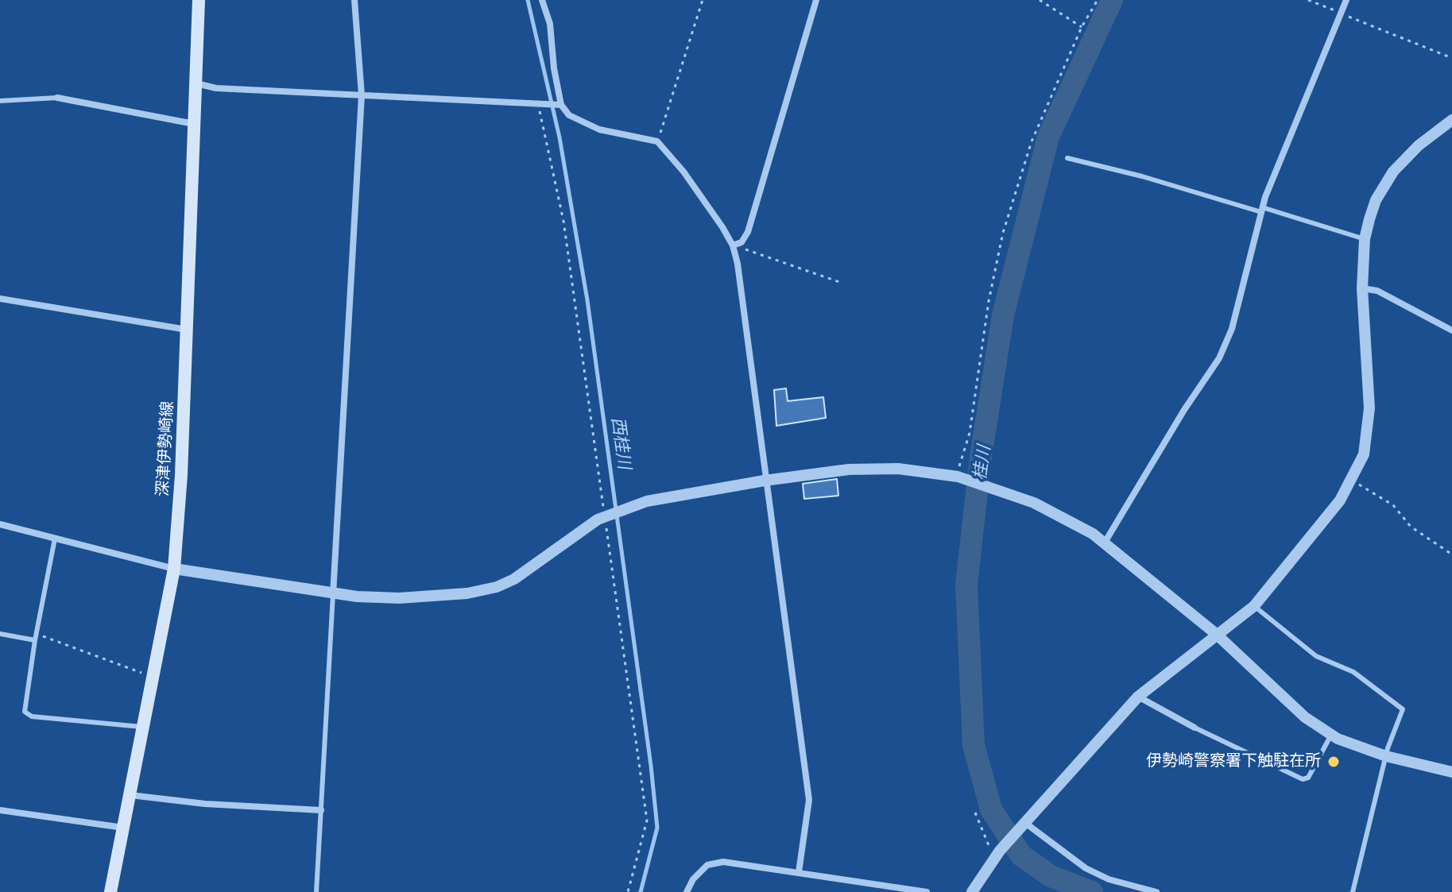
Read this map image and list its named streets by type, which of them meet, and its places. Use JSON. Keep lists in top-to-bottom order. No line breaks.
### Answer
{"streets":{"main road":["深津伊勢崎線"]},"water":["西桂川","桂川"],"places":["伊勢崎警察署下触駐在所"]}
